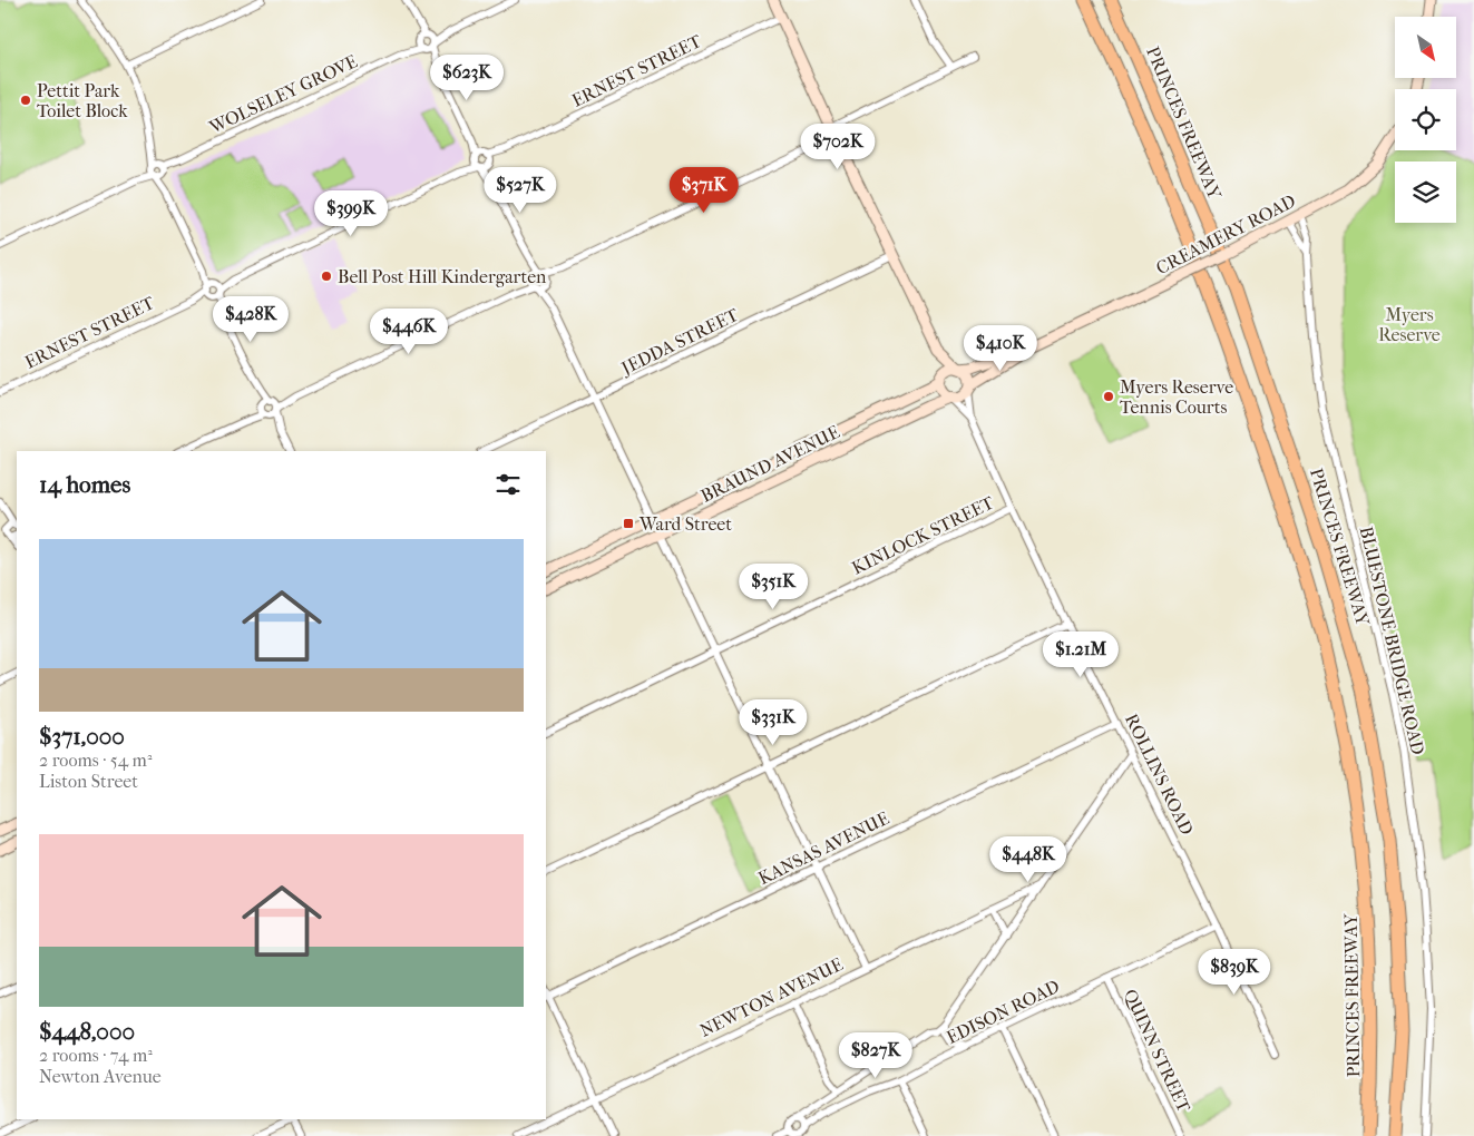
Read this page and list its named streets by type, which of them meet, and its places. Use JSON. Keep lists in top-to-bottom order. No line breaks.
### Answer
{"streets":{"highway":["PRINCES FREEWAY"],"street":["ERNEST STREET","WOLSELEY GROVE","CREAMERY ROAD","JEDDA STREET","BRAUND AVENUE","KINLOCK STREET","BLUESTONE BRIDGE ROAD","ROLLINS ROAD","KANSAS AVENUE","NEWTON AVENUE","EDISON ROAD","QUINN STREET"]},"crossings":[["CREAMERY ROAD","BRAUND AVENUE"],["CREAMERY ROAD","BLUESTONE BRIDGE ROAD"],["CREAMERY ROAD","ROLLINS ROAD"],["BRAUND AVENUE","ROLLINS ROAD"],["KINLOCK STREET","ROLLINS ROAD"],["ROLLINS ROAD","KANSAS AVENUE"],["ROLLINS ROAD","EDISON ROAD"],["EDISON ROAD","QUINN STREET"]],"parks":["Myers Reserve"],"places":{"other":["Pettit Park Toilet Block","Bell Post Hill Kindergarten","Myers Reserve Tennis Courts"],"transit":["Ward Street"]},"north":"bottom right","page":{"price":["$623K","$702K","$527K","$371K","$399K","$428K","$446K","$410K","$351K","$1.21M","$331K","$448K","$839K","$827K"],"heading":"14 homes","list":[{"name":"$371,000","note":"2 rooms · 54 m² · Liston Street"},{"name":"$448,000","note":"2 rooms · 74 m² · Newton Avenue"}]}}
